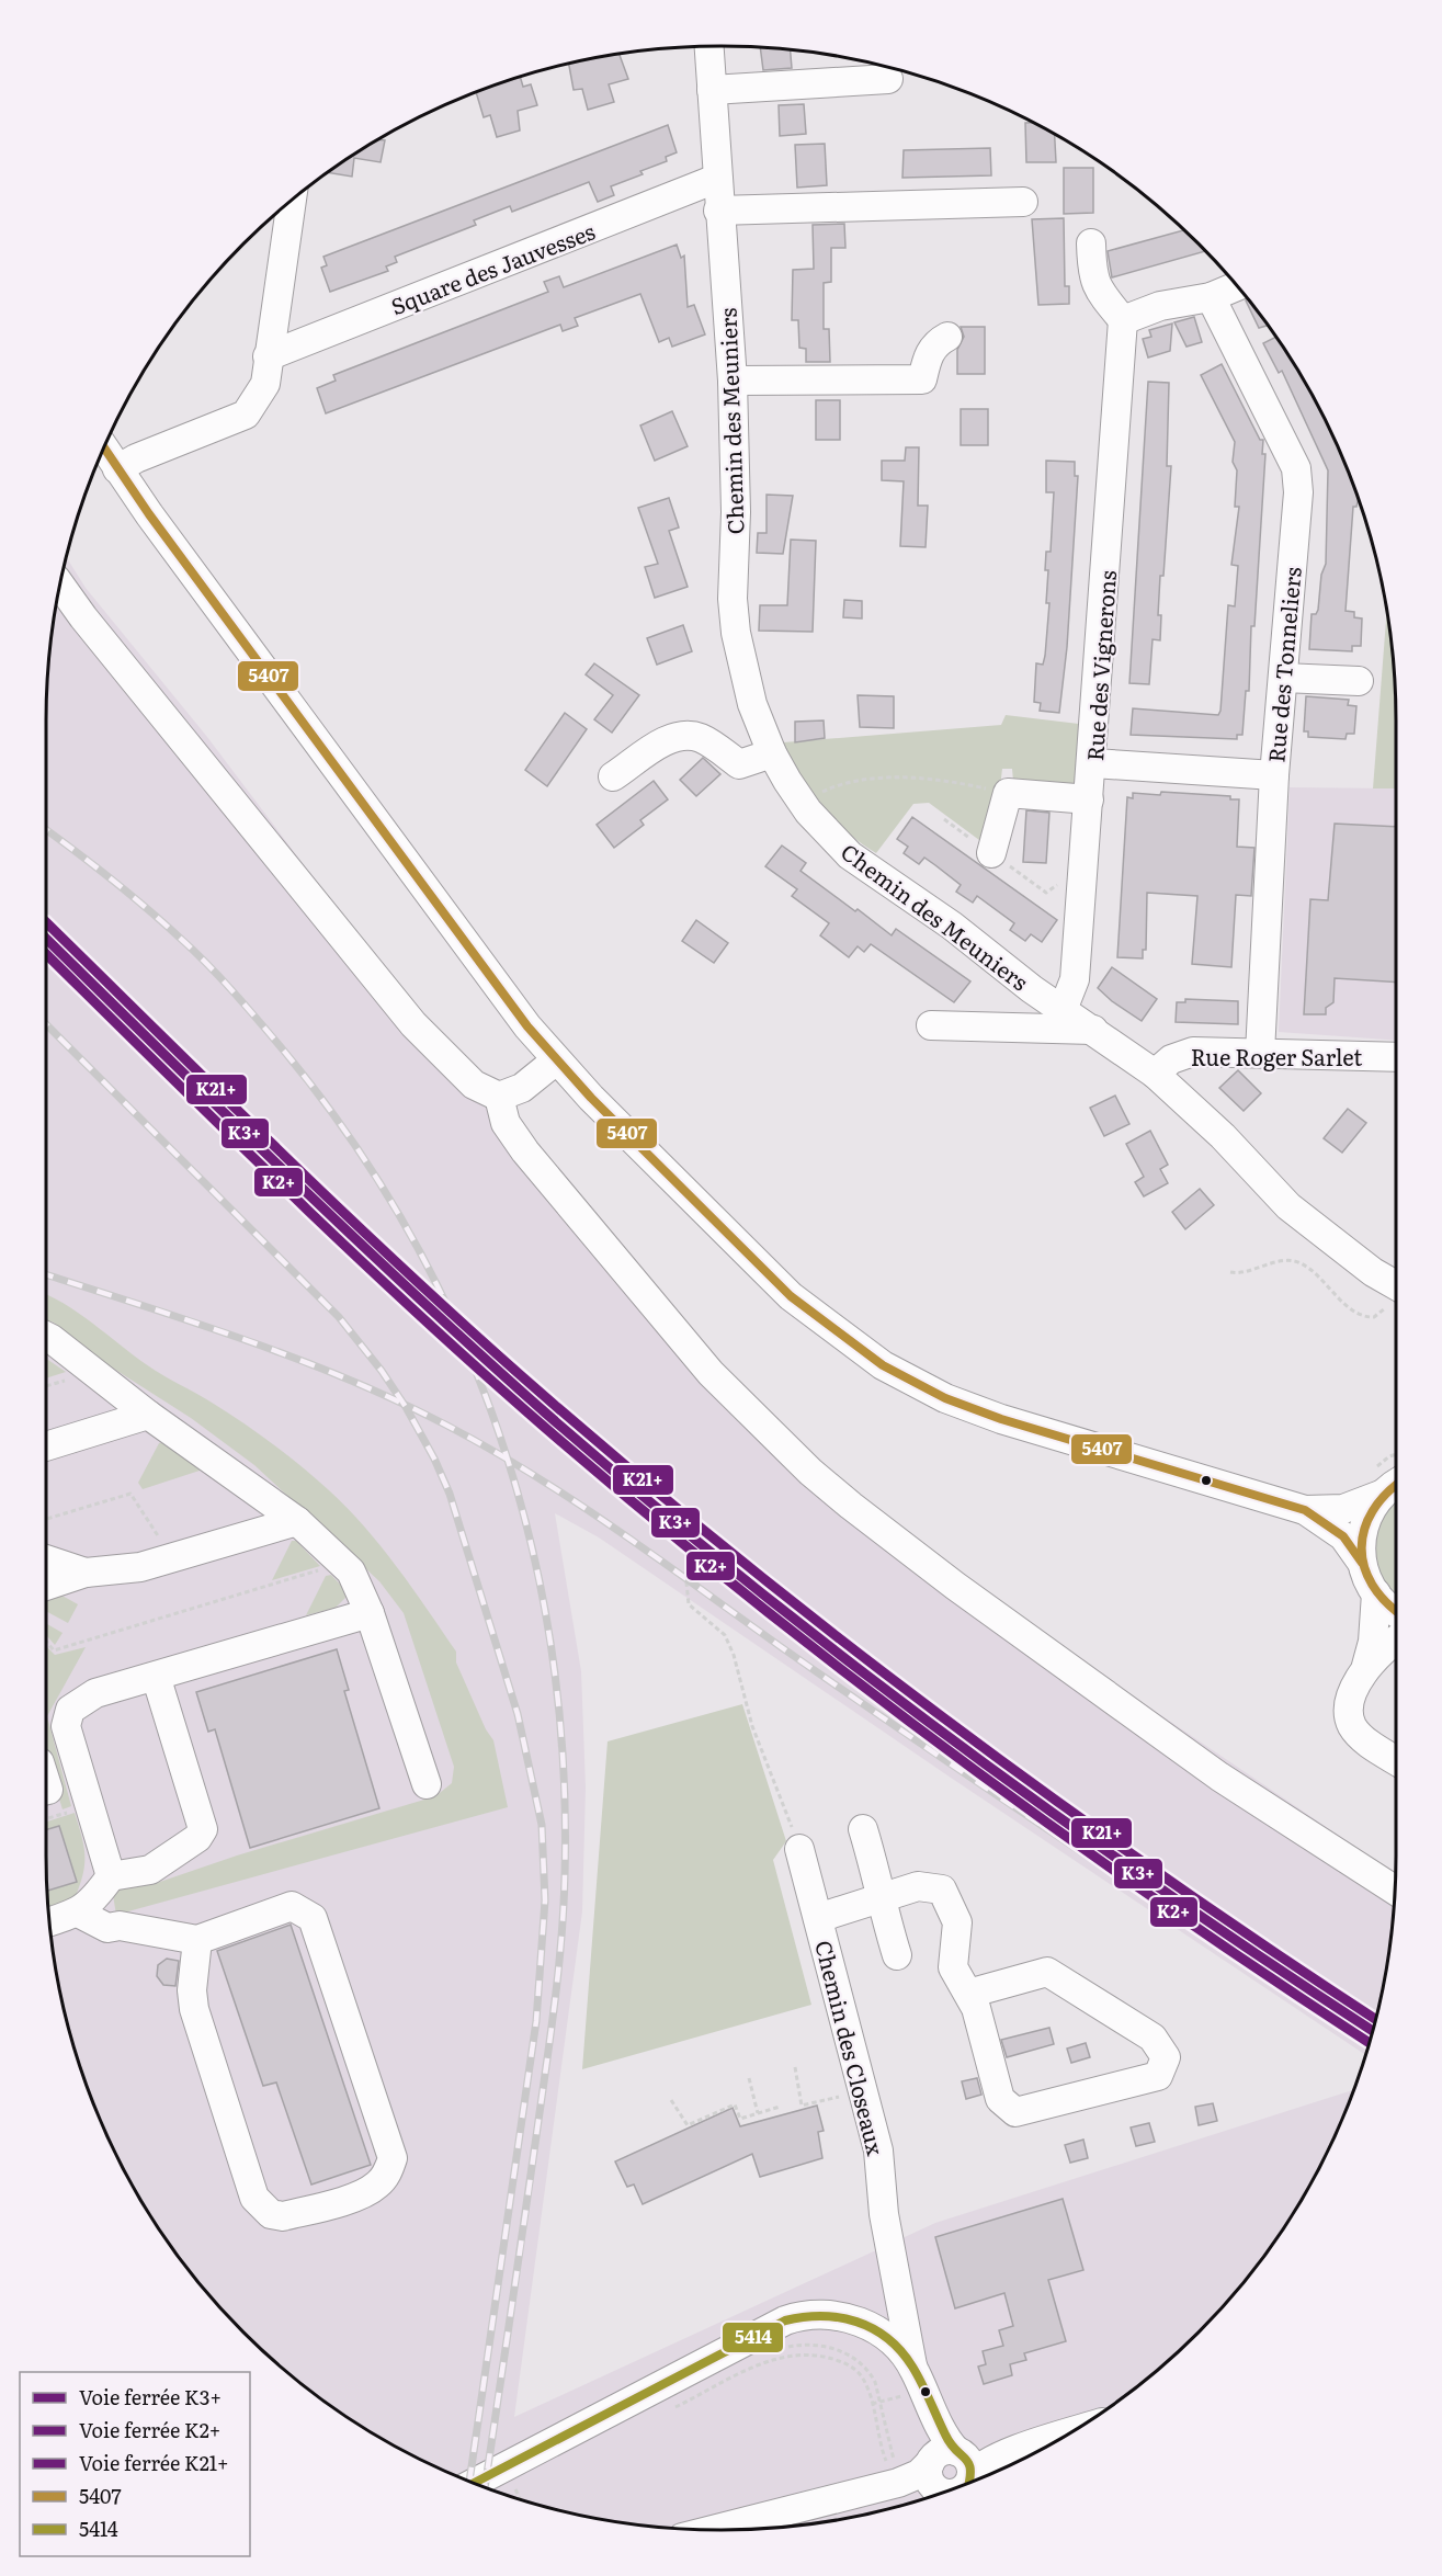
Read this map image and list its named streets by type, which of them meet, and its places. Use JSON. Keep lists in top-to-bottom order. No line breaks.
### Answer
{"streets":{"street":["Square des Jauvesses","Chemin des Meuniers","Rue des Tonneliers","Rue des Vignerons","Rue Roger Sarlet","Chemin des Closeaux"]},"crossings":[["Square des Jauvesses","Chemin des Meuniers"],["Chemin des Meuniers","Rue des Vignerons"],["Chemin des Meuniers","Rue Roger Sarlet"],["Rue des Tonneliers","Rue Roger Sarlet"]],"lines":["transit line 5407","rail line K21+","rail line K3+","rail line K2+","transit line 5414"],"legend":["Voie ferrée K3+","Voie ferrée K2+","Voie ferrée K21+","5407","5414"]}
